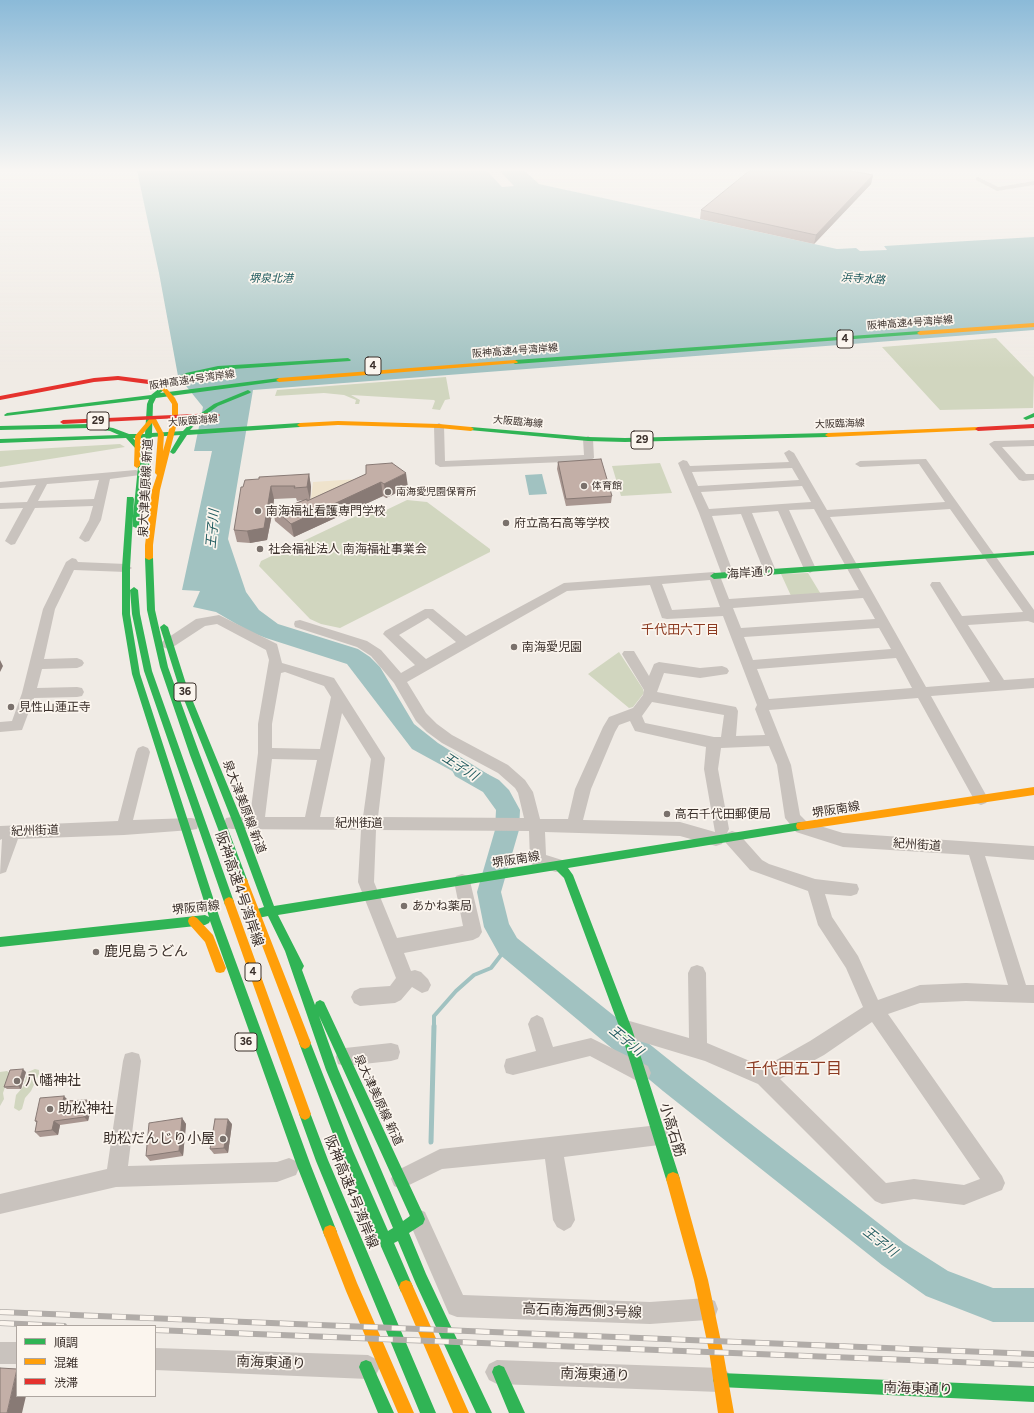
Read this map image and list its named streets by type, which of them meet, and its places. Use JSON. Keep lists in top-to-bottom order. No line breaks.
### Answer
{"streets":{"main road":["阪神高速4号湾岸線","4","29","大阪臨海線","泉大津美原線 新道","海岸通り","36","堺阪南線","小高石筋","南海東通り"],"street":["紀州街道","高石南海西側3号線"]},"crossings":[["大阪臨海線","泉大津美原線 新道"],["泉大津美原線 新道","堺阪南線"],["泉大津美原線 新道","紀州街道"],["泉大津美原線 新道","高石南海西側3号線"],["海岸通り","堺阪南線"],["海岸通り","紀州街道"],["堺阪南線","紀州街道"],["堺阪南線","小高石筋"],["小高石筋","高石南海西側3号線"],["小高石筋","南海東通り"]],"districts":["千代田六丁目","千代田五丁目"],"water":["堺泉北港","浜寺水路","王子川"],"places":["体育館","南海愛児園保育所","南海福祉看護専門学校","府立高石高等学校","社会福祉法人 南海福祉事業会","南海愛児園","見性山蓮正寺","高石千代田郵便局","あかね薬局","鹿児島うどん","八幡神社","助松神社","助松だんじり小屋"],"legend":["順調","混雑","渋滞"]}
